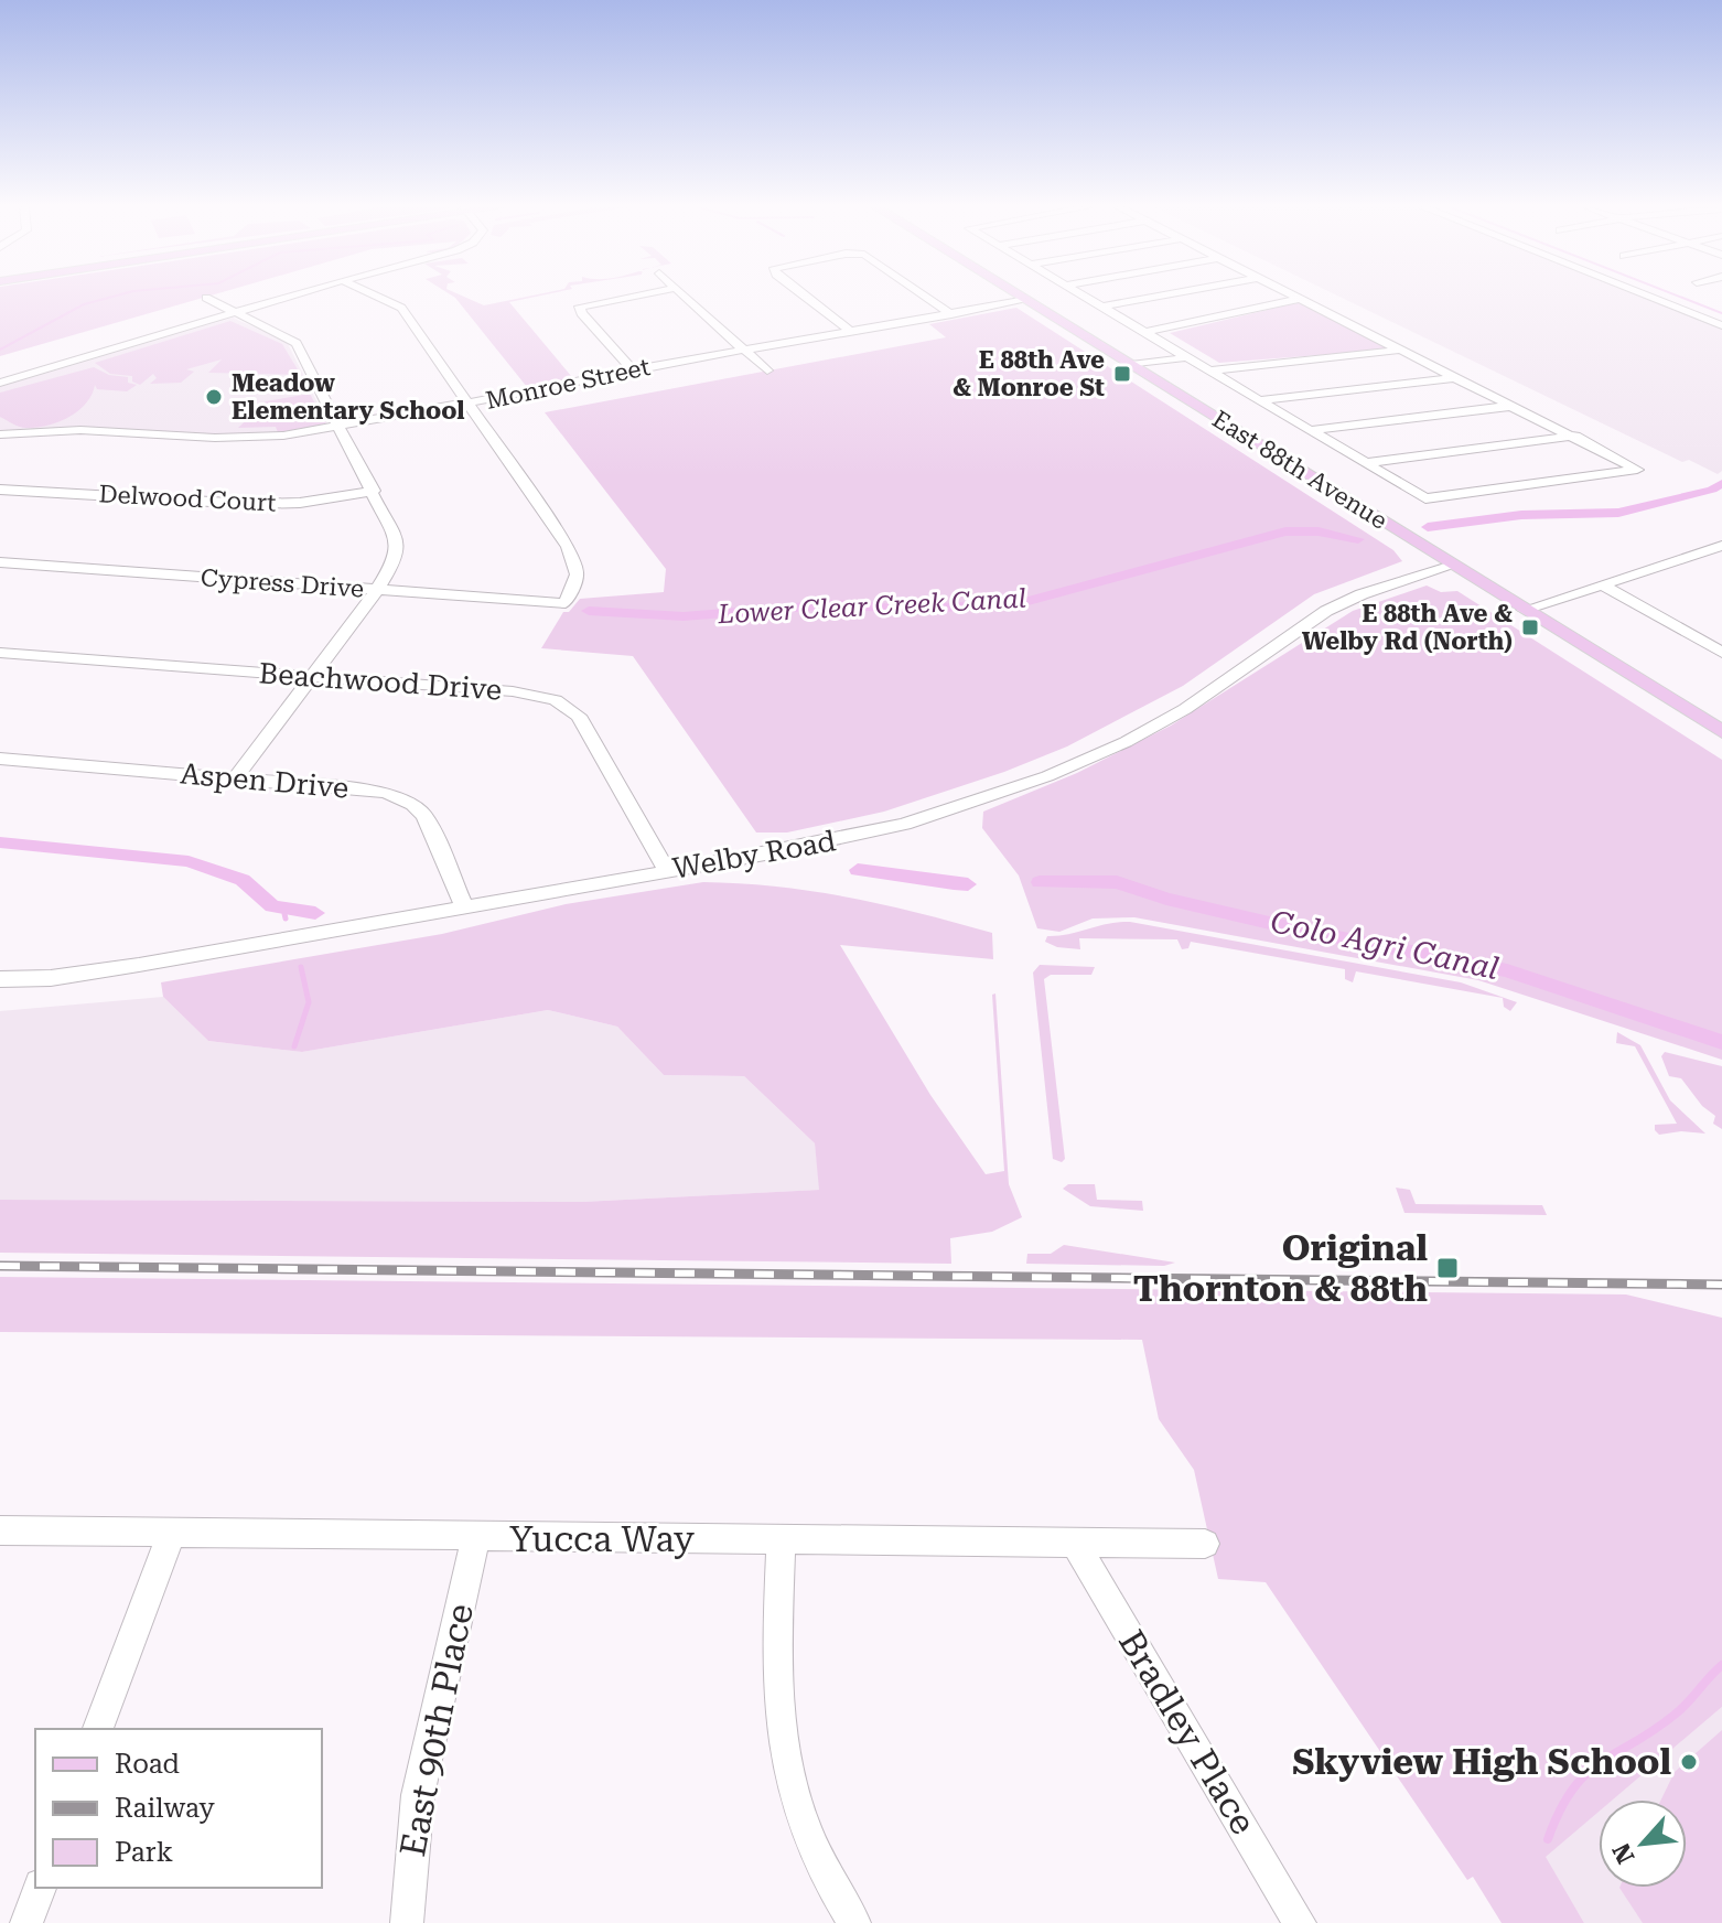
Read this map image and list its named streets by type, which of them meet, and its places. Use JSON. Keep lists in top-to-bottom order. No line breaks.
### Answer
{"streets":{"main road":["East 88th Avenue"],"street":["Monroe Street","Delwood Court","Cypress Drive","Beachwood Drive","Aspen Drive","Welby Road","Yucca Way","East 90th Place","Bradley Place"]},"crossings":[["Monroe Street","East 88th Avenue"],["Monroe Street","Cypress Drive"],["East 88th Avenue","Welby Road"],["Beachwood Drive","Welby Road"],["Aspen Drive","Welby Road"],["Yucca Way","East 90th Place"],["Yucca Way","Bradley Place"]],"water":["Lower Clear Creek Canal","Colo Agri Canal"],"places":{"transit":["E 88th Ave & Monroe St","E 88th Ave & Welby Rd (North)","Original Thornton & 88th"],"other":["Meadow Elementary School","Skyview High School"]},"legend":["Road","Railway","Park"],"north":"bottom left"}
